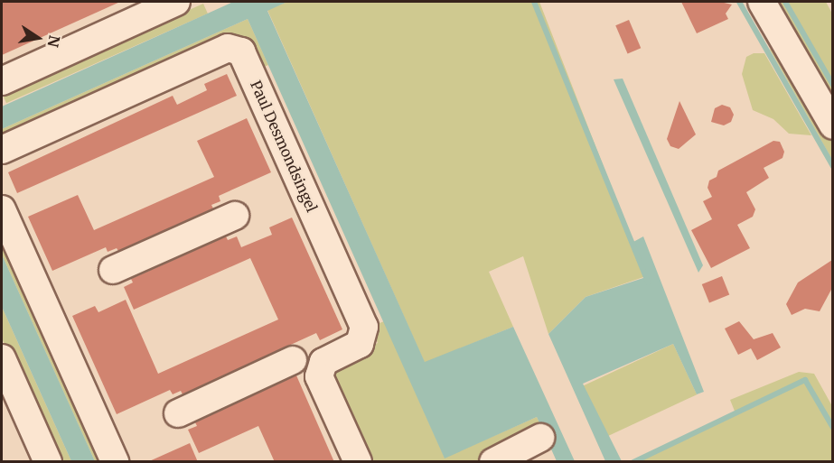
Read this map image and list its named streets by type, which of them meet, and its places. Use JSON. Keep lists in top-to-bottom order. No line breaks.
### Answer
{"streets":{"street":["Paul Desmondsingel"]},"north":"right"}
